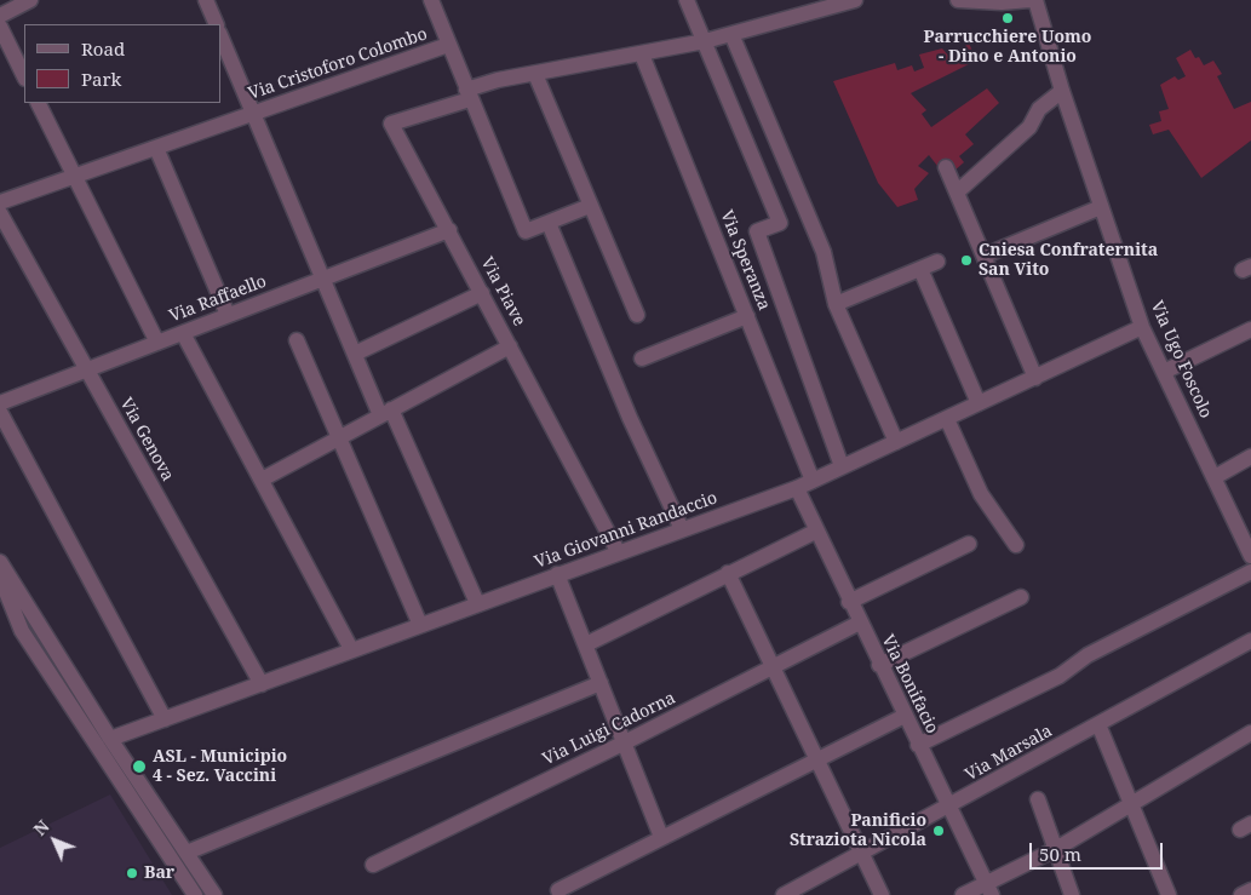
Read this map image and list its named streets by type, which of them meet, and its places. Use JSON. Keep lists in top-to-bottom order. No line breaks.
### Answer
{"streets":{"street":["Via Cristoforo Colombo","Via Speranza","Via Piave","Via Raffaello","Via Ugo Foscolo","Via Genova","Via Giovanni Randaccio","Via Bonifacio","Via Luigi Cadorna","Via Marsala"]},"crossings":[["Via Speranza","Via Giovanni Randaccio"],["Via Piave","Via Raffaello"],["Via Piave","Via Giovanni Randaccio"],["Via Raffaello","Via Genova"],["Via Ugo Foscolo","Via Giovanni Randaccio"],["Via Genova","Via Giovanni Randaccio"],["Via Giovanni Randaccio","Via Bonifacio"],["Via Bonifacio","Via Luigi Cadorna"],["Via Bonifacio","Via Marsala"]],"places":["Parrucchiere Uomo - Dino e Antonio","Cniesa Confraternita San Vito","ASL - Municipio 4 - Sez. Vaccini","Panificio Straziota Nicola","Bar"],"legend":["Road","Park"],"scale_bar":"50 m","north":"top left"}
